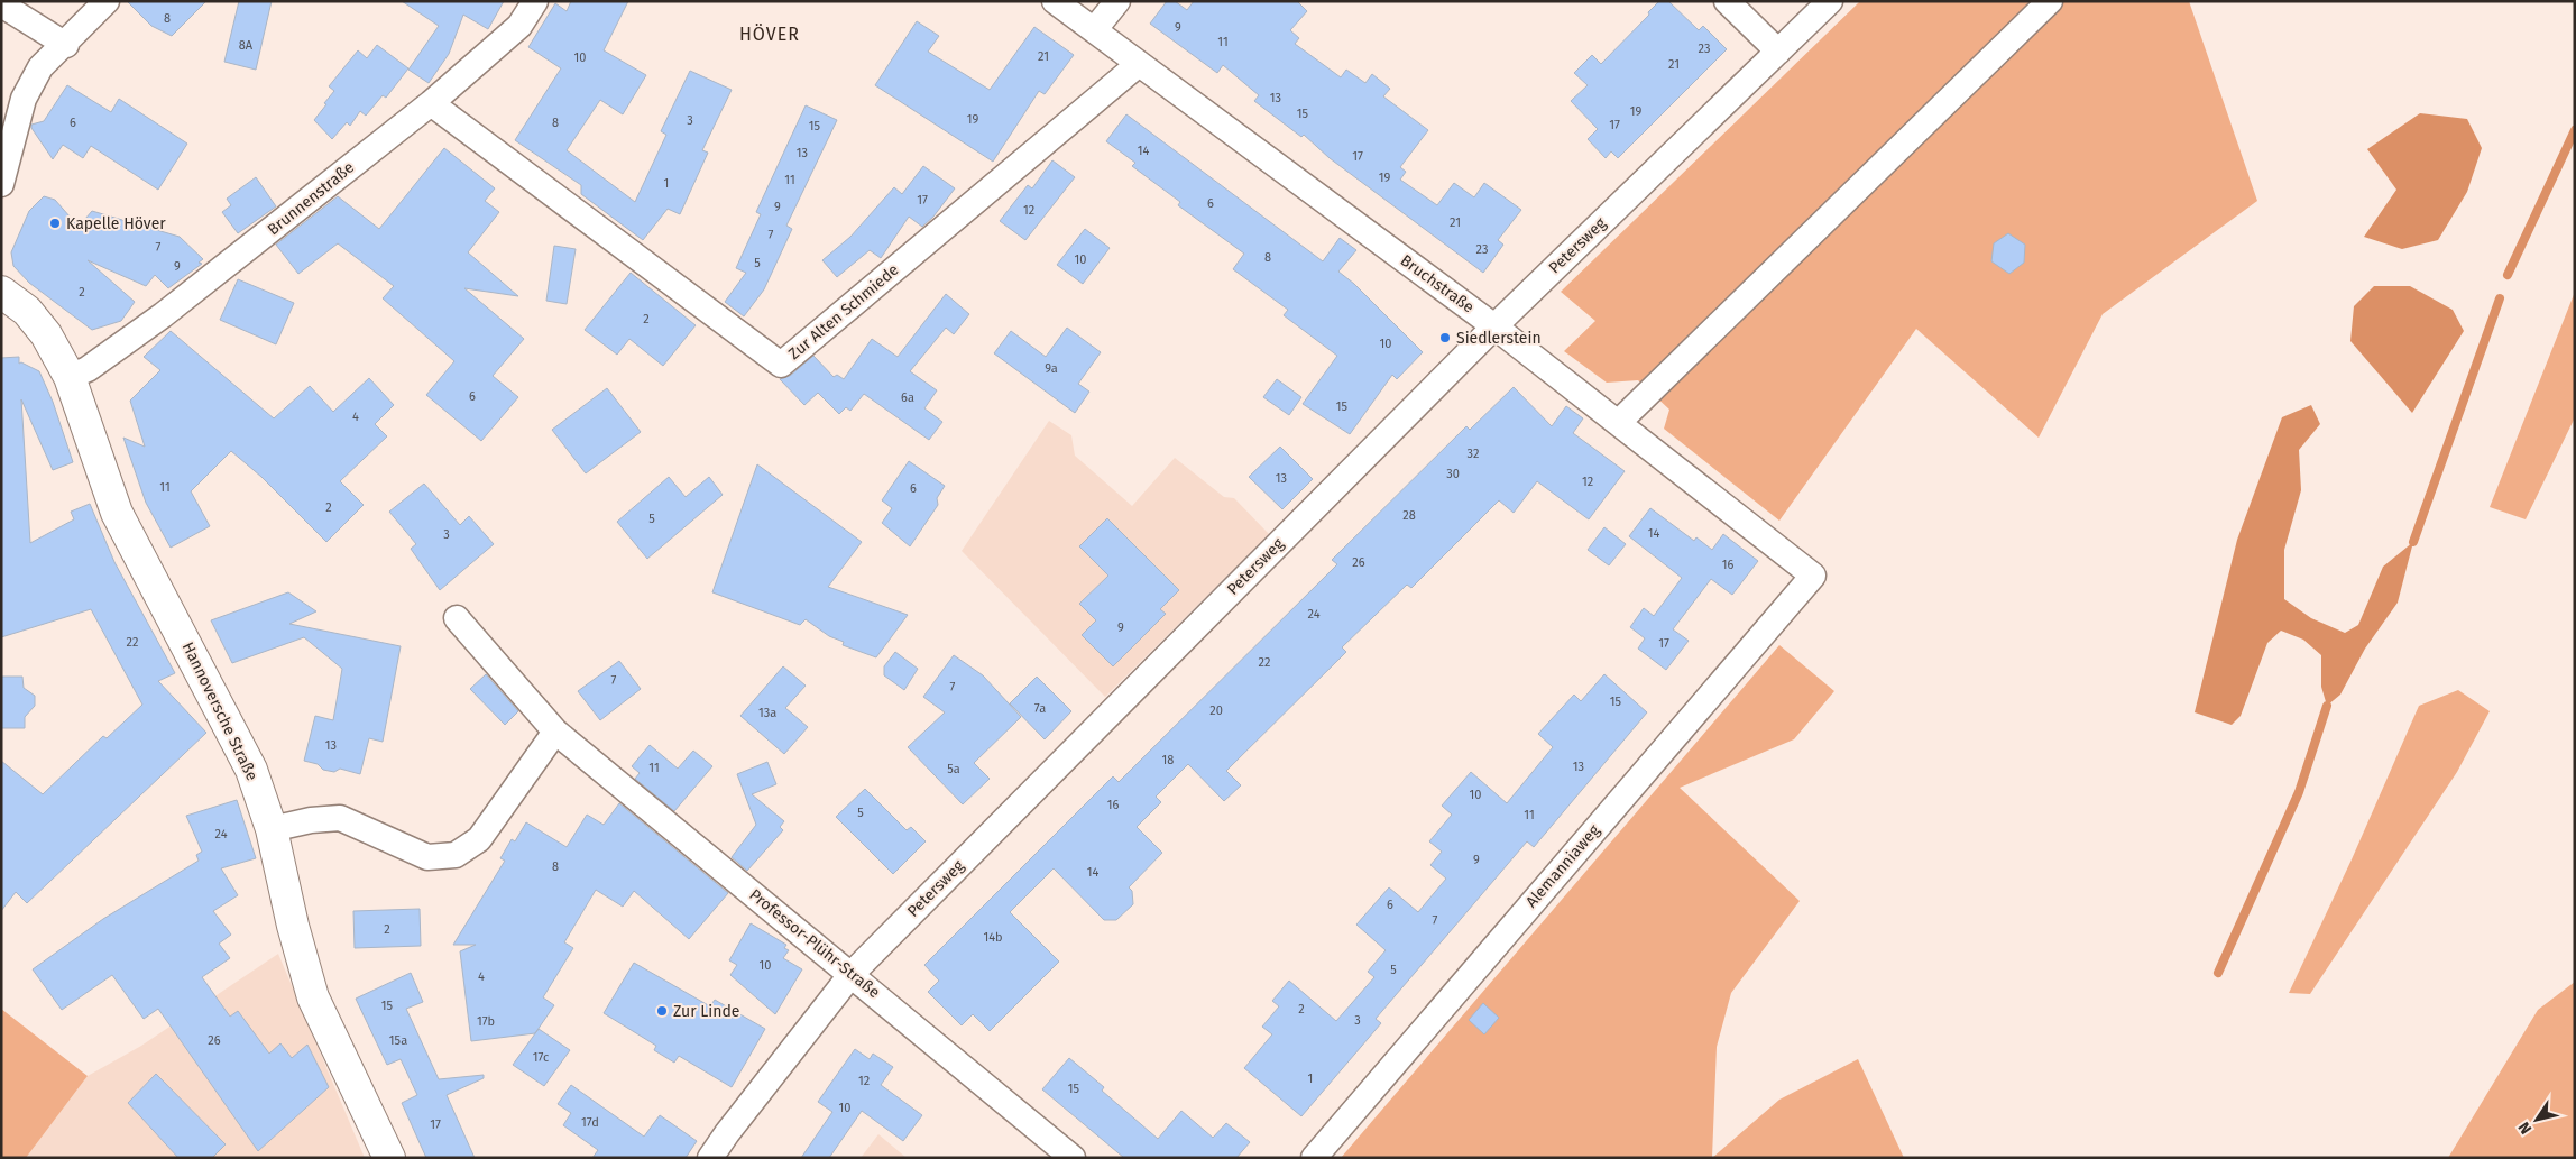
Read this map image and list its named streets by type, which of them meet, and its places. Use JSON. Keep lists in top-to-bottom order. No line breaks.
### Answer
{"streets":{"street":["Brunnenstraße","Petersweg","Bruchstraße","Zur Alten Schmiede","Hannoversche Straße","Alemanniaweg","Professor-Plühr-Straße"]},"crossings":[["Brunnenstraße","Zur Alten Schmiede"],["Brunnenstraße","Hannoversche Straße"],["Petersweg","Bruchstraße"],["Petersweg","Professor-Plühr-Straße"],["Bruchstraße","Zur Alten Schmiede"],["Bruchstraße","Alemanniaweg"]],"districts":["HÖVER"],"places":["Kapelle Höver","Siedlerstein","Zur Linde"],"house_numbers":["8","9","11","8A","23","21","10","21","13","19","15","19","3","6","8","17","15","14","13","17","19","11","1","17","6","9","12","21","7","7","23","8","10","5","9","2","2","10","9a","6","6a","15","4","32","30","13","12","11","6","2","28","5","14","3","26","16","24","9","22","17","22","7","7","15","7a","20","13a","13","18","13","11","5a","10","16","5","11","24","9","8","14","6","7","2","14b","10","5","4","15","2","3","17b","26","15a","17c","1","12","15","10","17d","17"],"north":"bottom left"}
